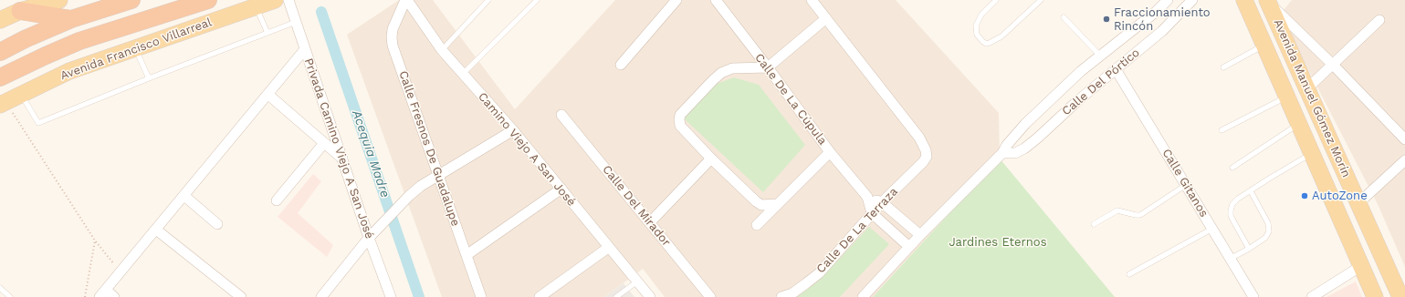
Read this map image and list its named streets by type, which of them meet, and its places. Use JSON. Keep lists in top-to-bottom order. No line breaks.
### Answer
{"streets":{"highway":["Avenida Francisco Villarreal"],"main road":["Avenida Manuel Gómez Morín"],"street":["Calle Del Pórtico","Calle De La Cúpula","Privada Camino Viejo A San José","Calle Fresnos De Guadalupe","Camino Viejo A San José","Calle Gitanos","Calle Del Mirador","Calle De La Terraza"]},"crossings":[["Calle Del Pórtico","Calle De La Cúpula"],["Calle Del Pórtico","Calle Gitanos"],["Calle De La Cúpula","Calle De La Terraza"],["Calle Fresnos De Guadalupe","Camino Viejo A San José"]],"water":["Acequia Madre"],"parks":["Jardines Eternos"],"places":["Fraccionamiento Rincón","AutoZone"]}
